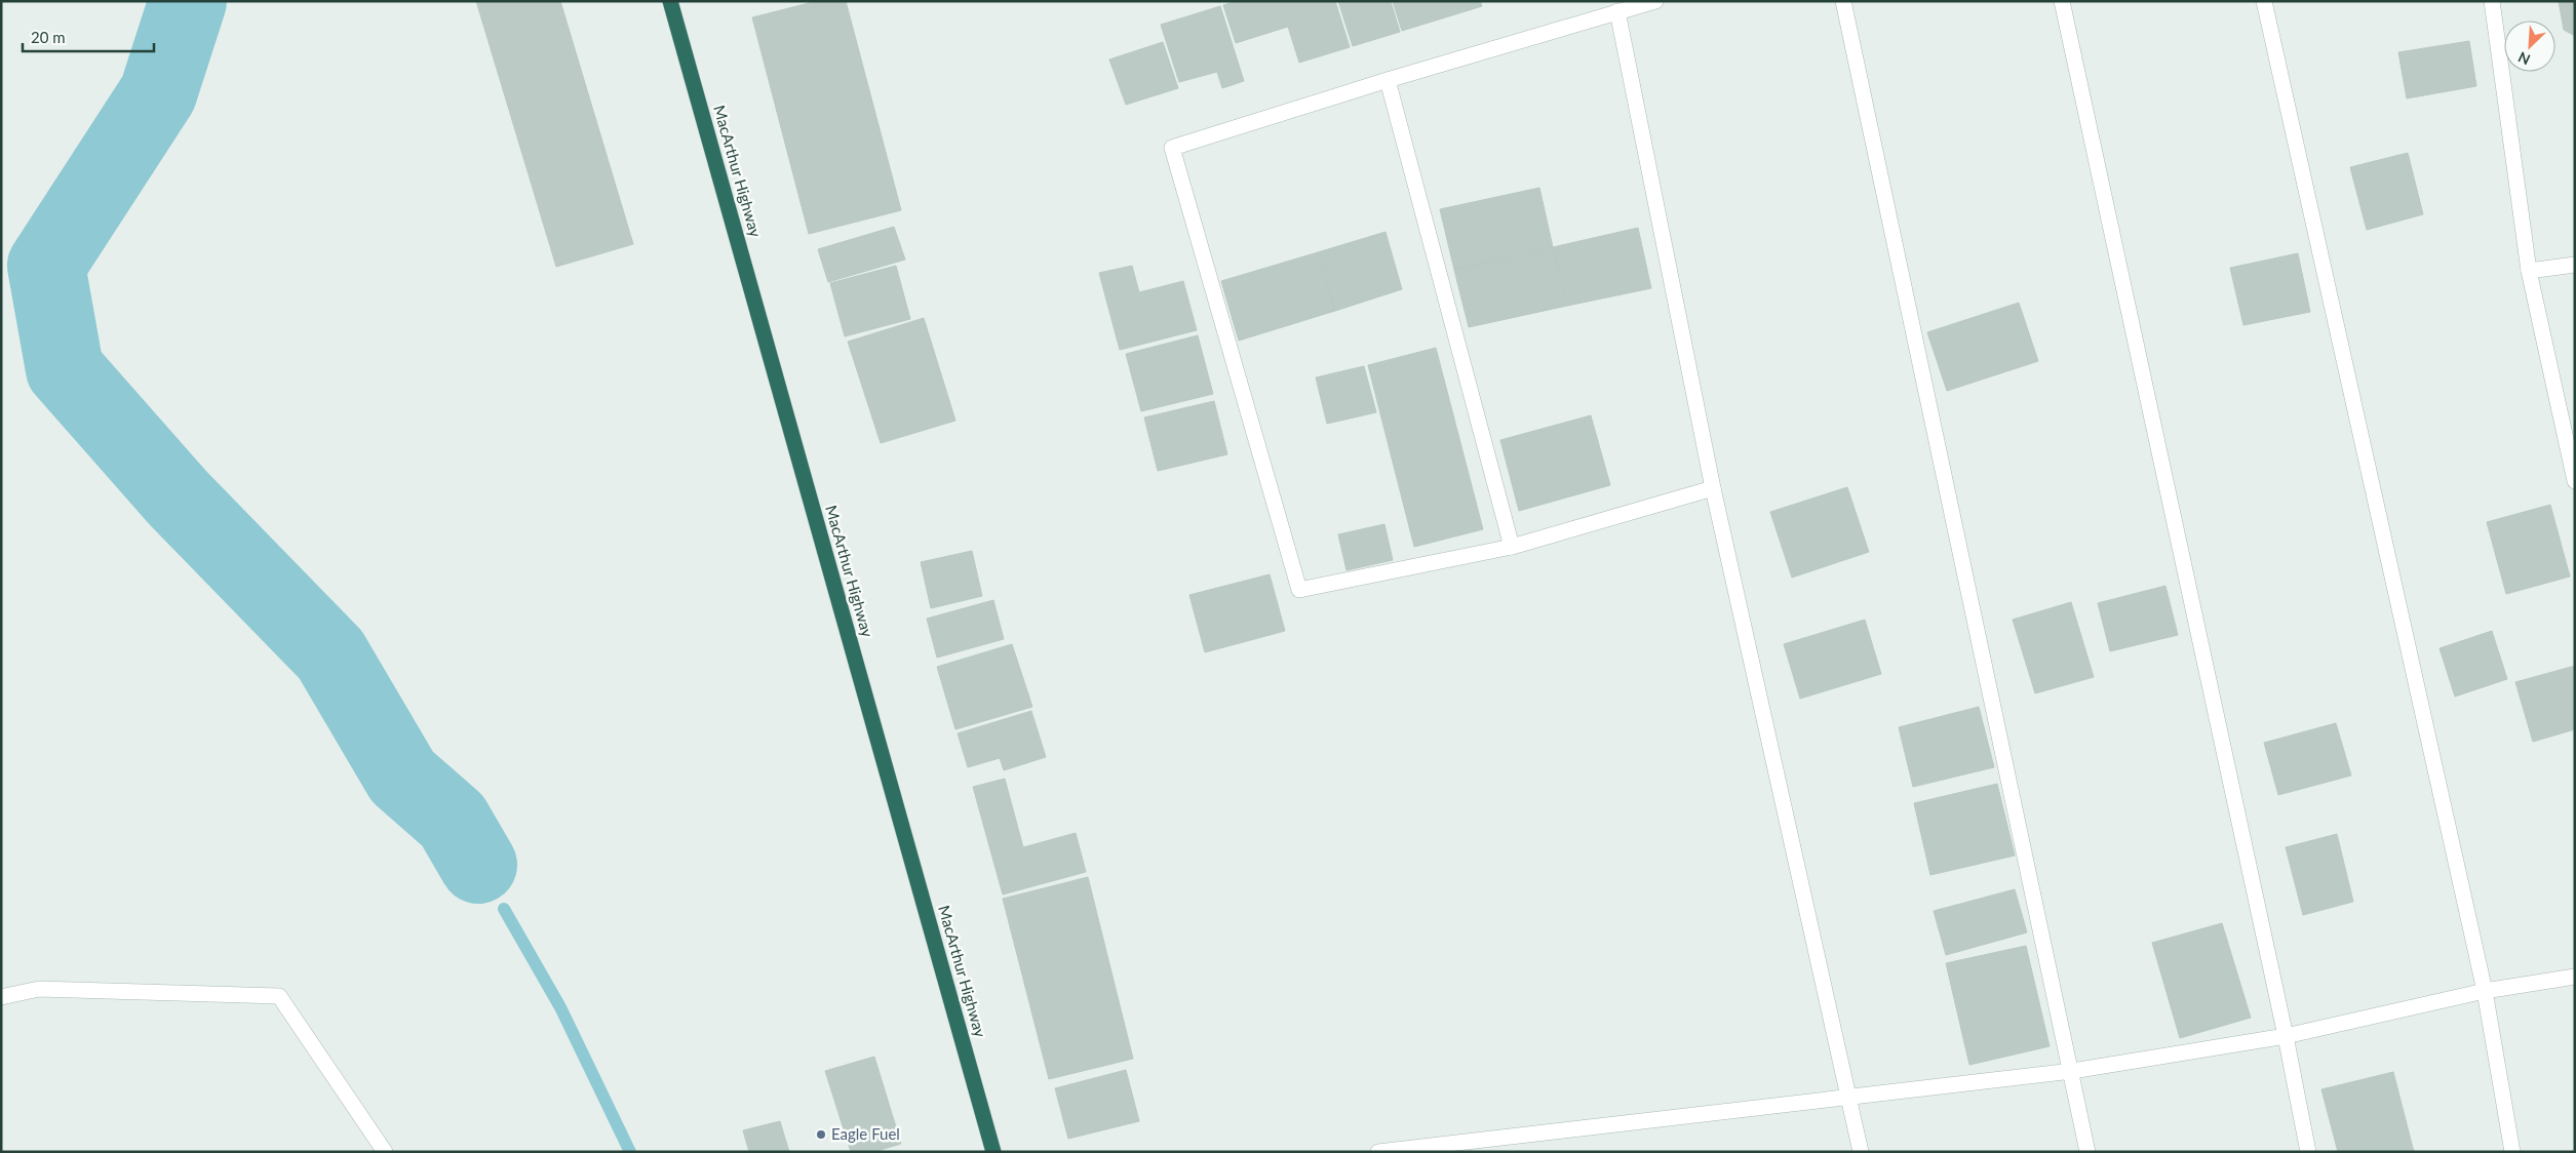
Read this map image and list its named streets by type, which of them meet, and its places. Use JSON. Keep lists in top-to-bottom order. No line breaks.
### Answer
{"streets":{"highway":["MacArthur Highway"]},"places":["Eagle Fuel"],"scale_bar":"20 m","north":"bottom left"}
